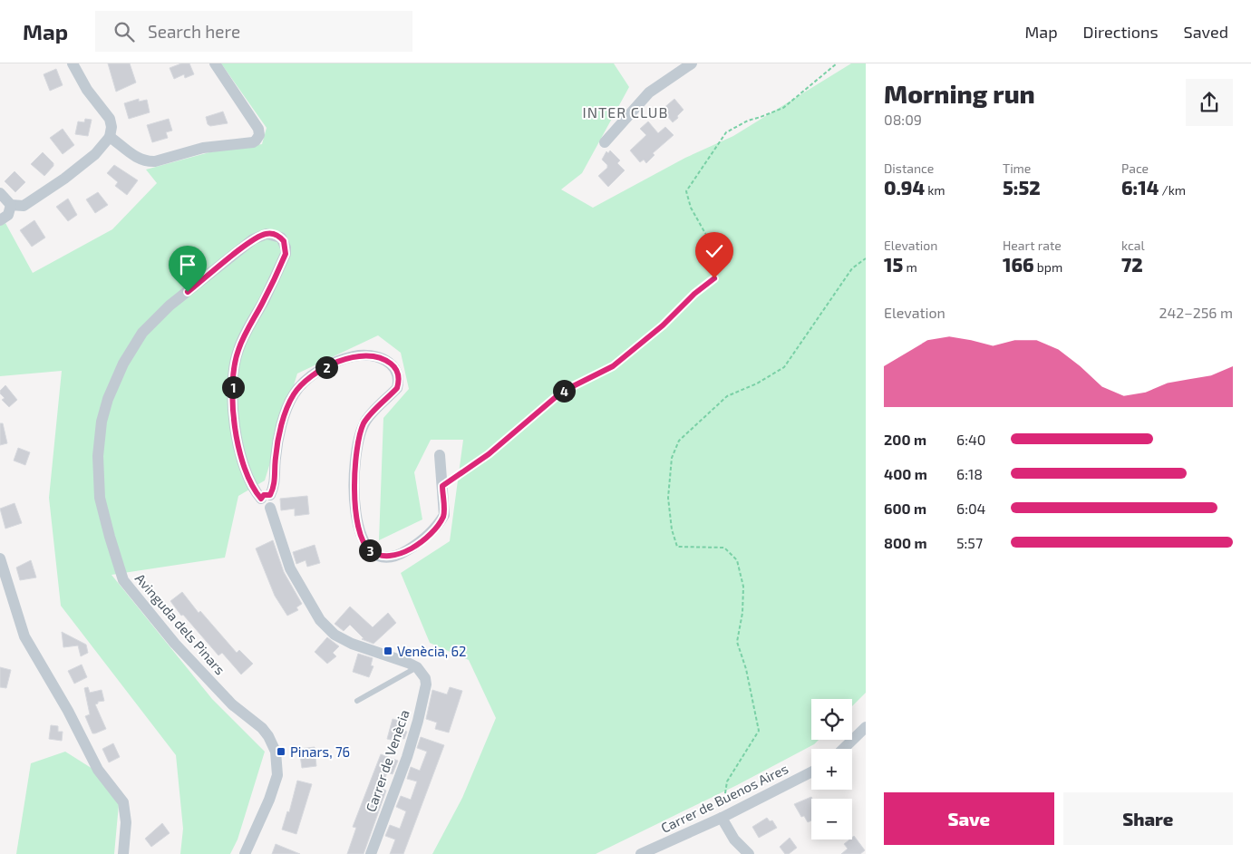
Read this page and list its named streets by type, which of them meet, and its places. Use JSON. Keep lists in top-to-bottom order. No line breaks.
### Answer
{"streets":{"street":["Avinguda dels Pinars","Carrer de Venècia","Carrer de Buenos Aires"]},"districts":["INTER CLUB"],"places":{"transit":["Venècia, 62","Pinars, 76"]},"page":{"header":"Map","search":"Search here","nav":["Map","Directions","Saved"],"heading":["Morning run","08:09"],"stats":[["Distance","0.94 km"],["Time","5:52"],["Pace","6:14 /km"],["Elevation","15 m"],["Heart rate","166 bpm"],["kcal","72"]],"chart":["Elevation","242–256 m"],"pins":["2","1","4","3"],"list":[{"name":"200 m","note":"6:40"},{"name":"400 m","note":"6:18"},{"name":"600 m","note":"6:04"},{"name":"800 m","note":"5:57"}],"map_buttons":["+","−"],"buttons":["Save","Share"]}}
